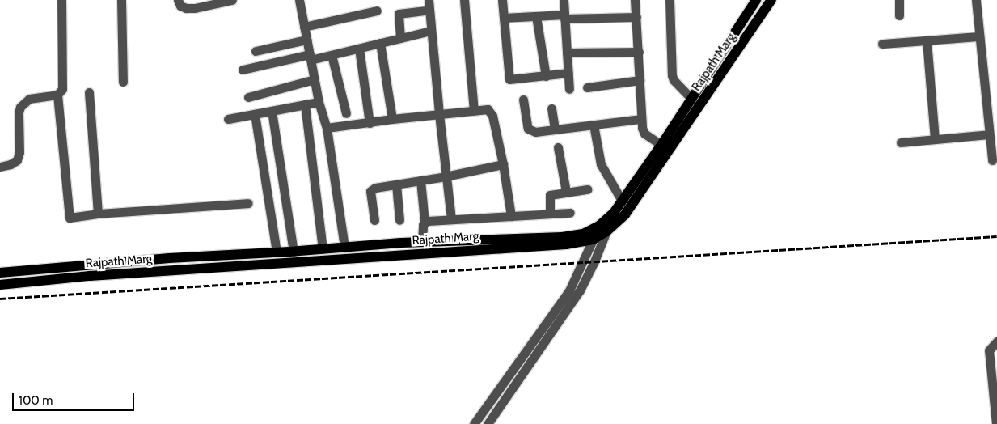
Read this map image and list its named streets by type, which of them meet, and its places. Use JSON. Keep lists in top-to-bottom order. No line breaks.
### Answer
{"streets":{"main road":["Rajpath Marg"]},"scale_bar":"100 m"}
